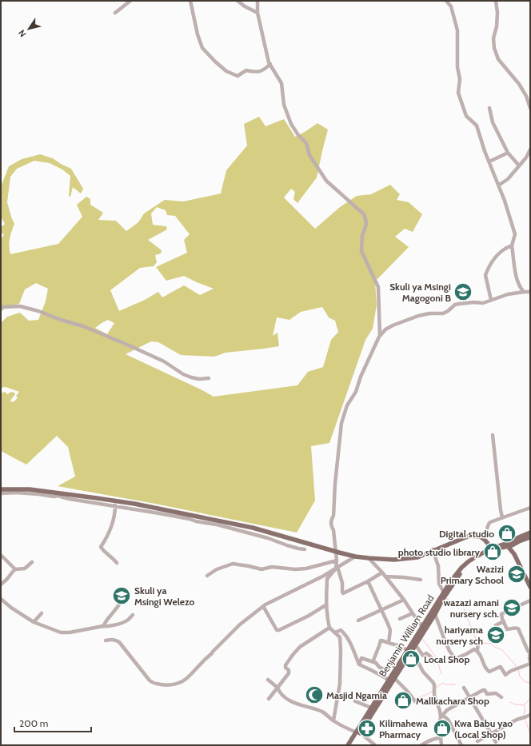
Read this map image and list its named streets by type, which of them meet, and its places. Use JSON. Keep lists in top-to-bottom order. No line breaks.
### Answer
{"streets":{"main road":["Benjamin William Road"]},"places":{"school or university":["Skuli ya Msingi Magogoni B","Wazizi Primary School","Skuli ya Msingi Welezo","wazazi amani nursery sch.","hariyama nursery sch"],"shop":["Digital studio","photo studio library","Local Shop","Mallkachara Shop","Kwa Babu yao (Local Shop)"],"mosque":["Masjid Ngamia"],"pharmacy":["Kilimahewa Pharmacy"]},"scale_bar":"200 m","north":"bottom left"}
